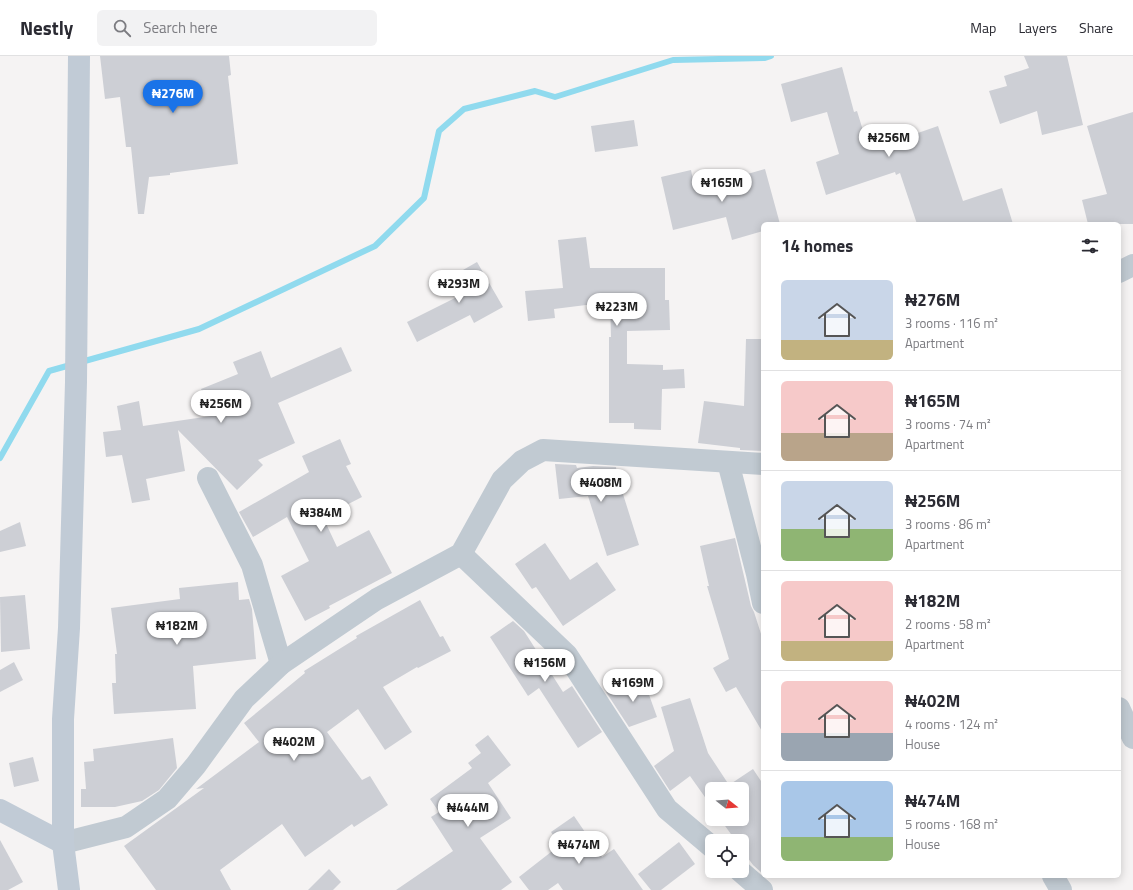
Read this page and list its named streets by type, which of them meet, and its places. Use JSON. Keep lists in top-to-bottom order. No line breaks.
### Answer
{"north":"right","page":{"header":"Nestly","search":"Search here","nav":["Map","Layers","Share"],"price":["₦276M","₦256M","₦165M","₦293M","₦223M","₦256M","₦408M","₦384M","₦182M","₦156M","₦169M","₦402M","₦444M","₦474M"],"heading":"14 homes","list":[{"name":"₦276M","note":"3 rooms · 116 m² · Apartment"},{"name":"₦165M","note":"3 rooms · 74 m² · Apartment"},{"name":"₦256M","note":"3 rooms · 86 m² · Apartment"},{"name":"₦182M","note":"2 rooms · 58 m² · Apartment"},{"name":"₦402M","note":"4 rooms · 124 m² · House"},{"name":"₦474M","note":"5 rooms · 168 m² · House"}]}}
